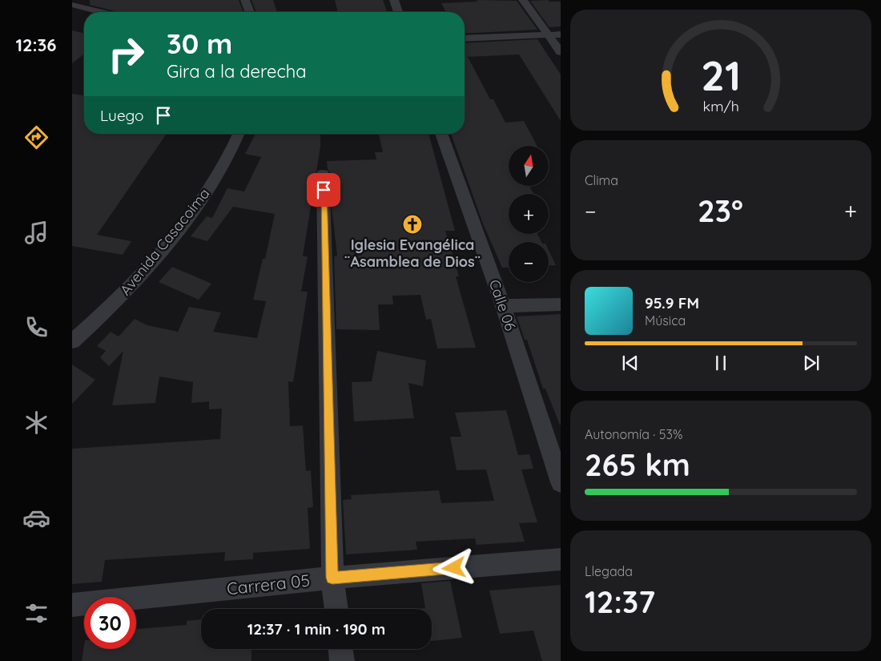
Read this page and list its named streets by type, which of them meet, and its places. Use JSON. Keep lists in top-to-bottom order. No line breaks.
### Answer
{"streets":{"street":["Avenida Casacoima","Calle 06","Carrera 05"]},"places":{"church":["Iglesia Evangélica ¨Asamblea de Dios¨"]},"north":"top","page":{"tabs":"12:36","turn":["30 m","Gira a la derecha"],"then":"Luego","tile":["Clima",["Autonomía · 53%","265 km"],["Llegada","12:37"]],"map_buttons":["+","−"],"heat":["−","23°","+"],"song":["95.9 FM","Música"],"limit":"30","trip":"12:37 · 1 min · 190 m","gauge":["21","km/h"]}}
